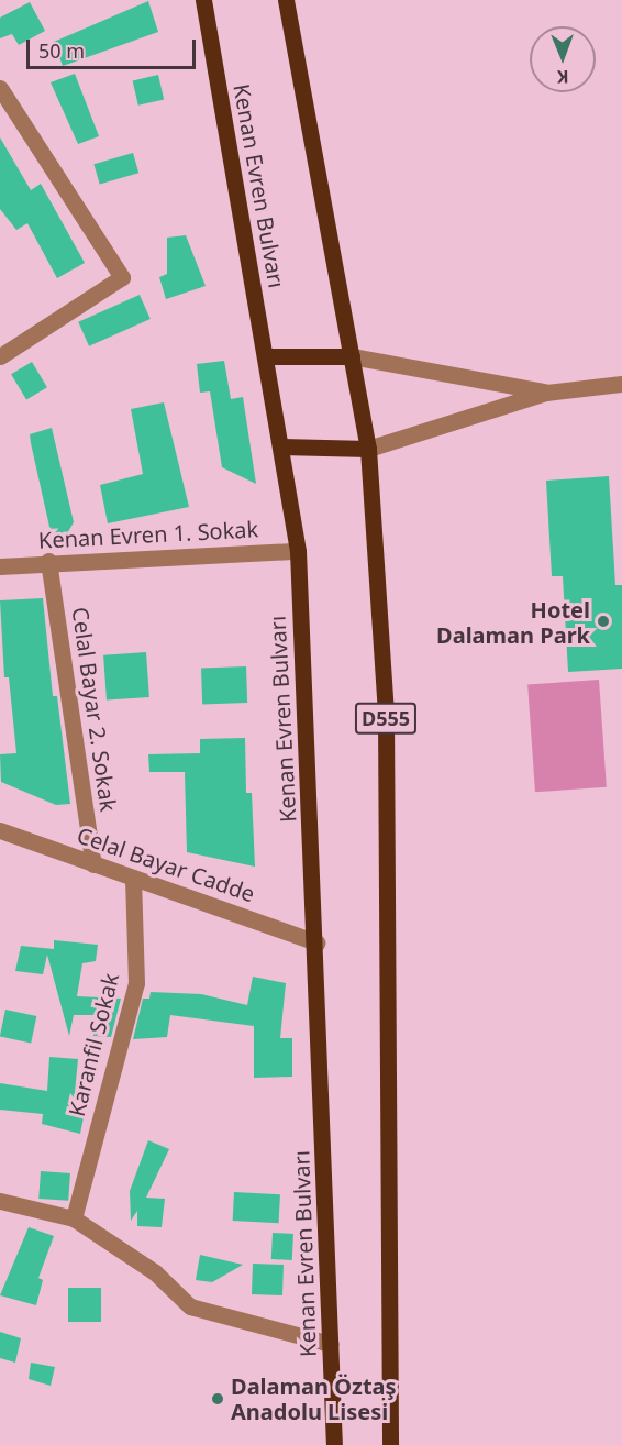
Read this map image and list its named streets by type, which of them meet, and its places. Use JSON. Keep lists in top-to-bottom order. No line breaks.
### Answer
{"streets":{"main road":["Kenan Evren Bulvarı","D555"],"street":["Kenan Evren 1. Sokak","Celal Bayar 2. Sokak","Celal Bayar Cadde","Karanfil Sokak"]},"crossings":[["Kenan Evren Bulvarı","Kenan Evren 1. Sokak"],["Kenan Evren Bulvarı","Celal Bayar Cadde"],["Kenan Evren 1. Sokak","Celal Bayar 2. Sokak"],["Celal Bayar 2. Sokak","Celal Bayar Cadde"],["Celal Bayar Cadde","Karanfil Sokak"]],"places":["Hotel Dalaman Park","Dalaman Öztaş Anadolu Lisesi"],"scale_bar":"50 m","north":"bottom"}
